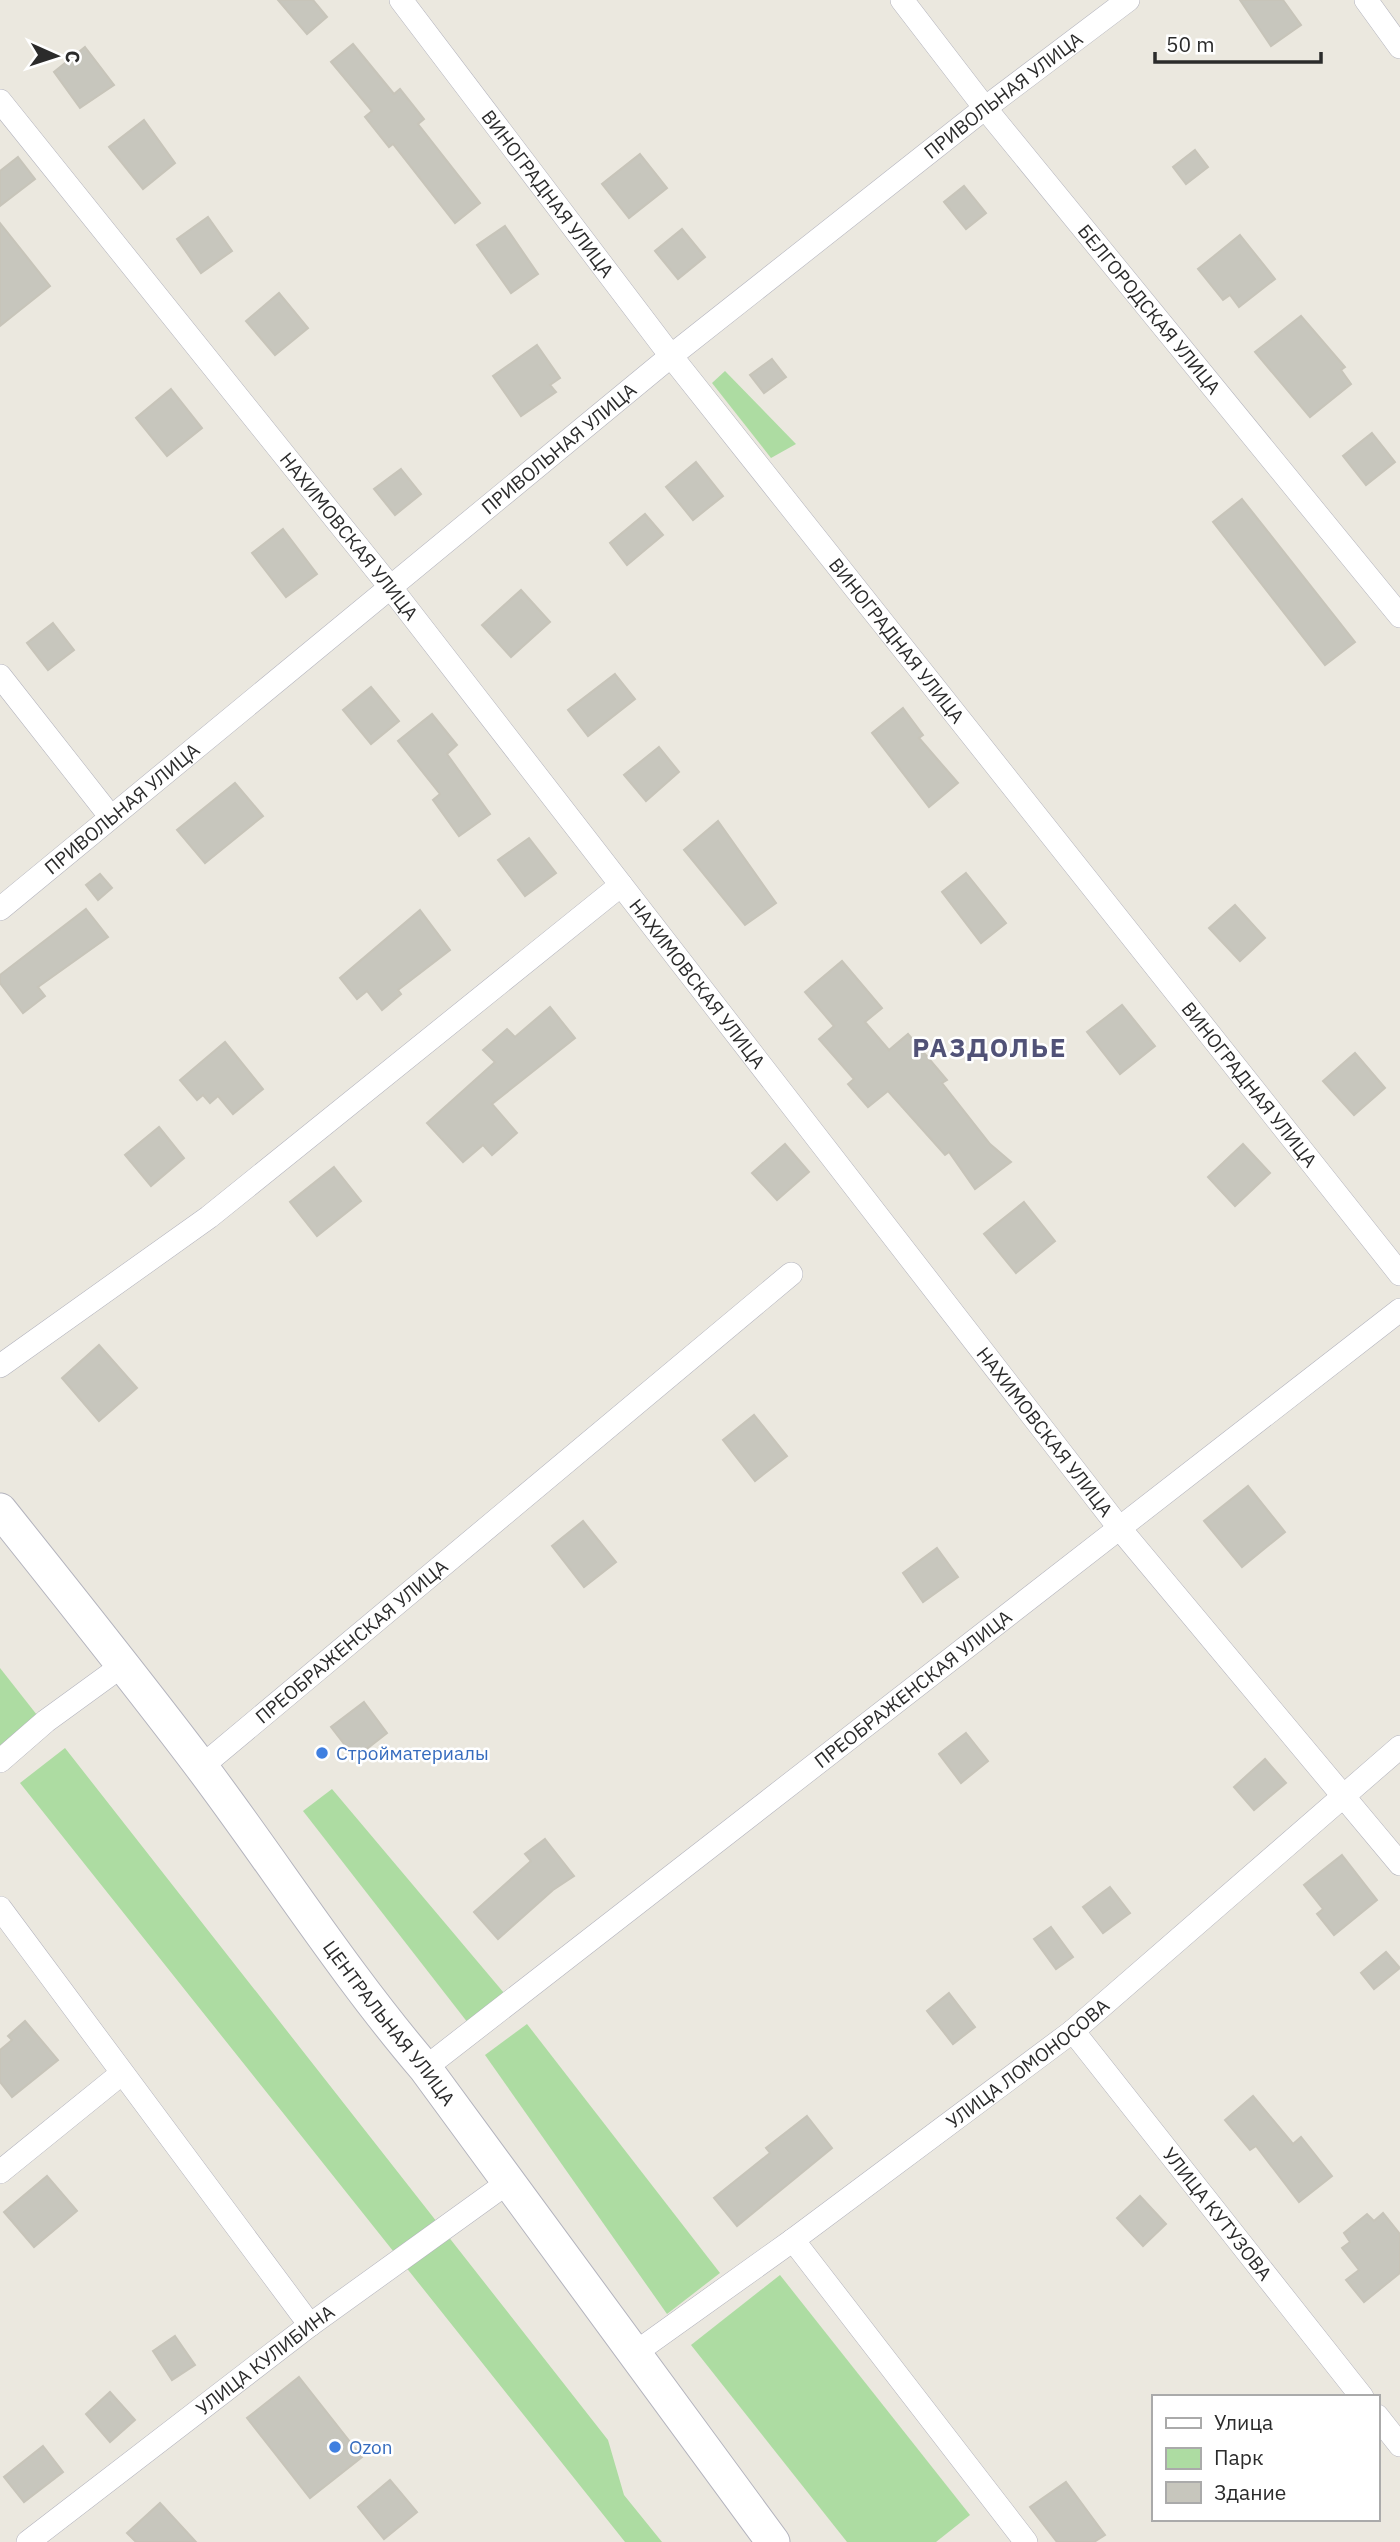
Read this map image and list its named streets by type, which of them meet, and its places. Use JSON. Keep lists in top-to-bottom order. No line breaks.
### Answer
{"streets":{"main road":["ЦЕНТРАЛЬНАЯ УЛИЦА"],"street":["ПРИВОЛЬНАЯ УЛИЦА","ВИНОГРАДНАЯ УЛИЦА","БЕЛГОРОДСКАЯ УЛИЦА","НАХИМОВСКАЯ УЛИЦА","ПРЕОБРАЖЕНСКАЯ УЛИЦА","УЛИЦА ЛОМОНОСОВА","УЛИЦА КУТУЗОВА","УЛИЦА КУЛИБИНА"]},"crossings":[["ПРИВОЛЬНАЯ УЛИЦА","ВИНОГРАДНАЯ УЛИЦА"],["ПРИВОЛЬНАЯ УЛИЦА","БЕЛГОРОДСКАЯ УЛИЦА"],["ПРИВОЛЬНАЯ УЛИЦА","НАХИМОВСКАЯ УЛИЦА"],["НАХИМОВСКАЯ УЛИЦА","ПРЕОБРАЖЕНСКАЯ УЛИЦА"],["НАХИМОВСКАЯ УЛИЦА","УЛИЦА ЛОМОНОСОВА"],["ПРЕОБРАЖЕНСКАЯ УЛИЦА","ЦЕНТРАЛЬНАЯ УЛИЦА"],["ЦЕНТРАЛЬНАЯ УЛИЦА","УЛИЦА ЛОМОНОСОВА"],["ЦЕНТРАЛЬНАЯ УЛИЦА","УЛИЦА КУЛИБИНА"],["УЛИЦА ЛОМОНОСОВА","УЛИЦА КУТУЗОВА"]],"districts":["РАЗДОЛЬЕ"],"places":["Стройматериалы","Ozon"],"legend":["Улица","Парк","Здание"],"scale_bar":"50 m","north":"right"}
